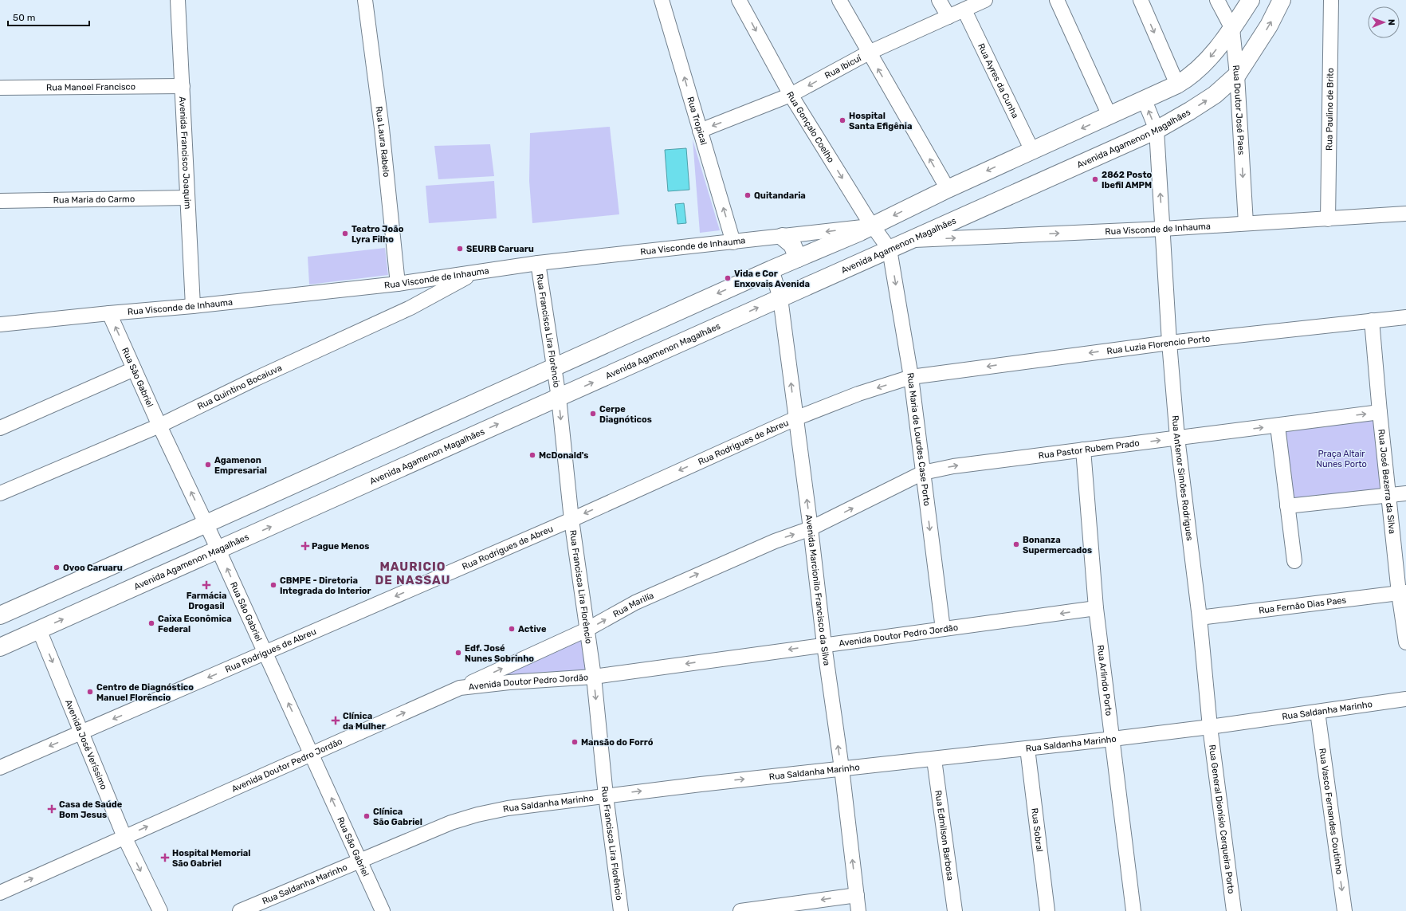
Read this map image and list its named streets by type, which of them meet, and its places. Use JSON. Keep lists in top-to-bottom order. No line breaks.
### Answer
{"streets":{"main road":["Avenida Agamenon Magalhães"],"street":["Rua Ibicuí","Rua Ayres da Cunha","Rua Manoel Francisco","Rua Paulino de Brito","Rua Doutor José Paes","Rua Tropical","Rua Gonçalo Coelho","Rua Laura Rabelo","Avenida Francisco Joaquim","Rua Maria do Carmo","Rua Visconde de Inhauma","Rua Francisca Lira Florêncio","Rua Luzia Florencio Porto","Rua São Gabriel","Rua Quintino Bocaiuva","Rua Maria de Lourdes Case Porto","Rua Rodrigues de Abreu","Rua Pastor Rubem Prado","Rua Antenor Simões Rodrigues","Rua José Bezerra da Silva","Avenida Marcionilo Francisco da Silva","Rua Marilía","Rua Fernão Dias Paes","Avenida Doutor Pedro Jordão","Rua Arlindo Porto","Rua Saldanha Marinho","Avenida José Veríssimo","Rua Vasco Fernandes Coutinho","Rua General Dionísio Cerqueira Porto","Rua Sobral","Rua Edmilson Barbosa"]},"crossings":[["Rua Ibicuí","Rua Ayres da Cunha"],["Rua Ibicuí","Rua Tropical"],["Rua Ibicuí","Rua Gonçalo Coelho"],["Rua Manoel Francisco","Avenida Francisco Joaquim"],["Rua Paulino de Brito","Rua Visconde de Inhauma"],["Rua Doutor José Paes","Avenida Agamenon Magalhães"],["Rua Doutor José Paes","Rua Visconde de Inhauma"],["Rua Tropical","Rua Visconde de Inhauma"],["Rua Gonçalo Coelho","Avenida Agamenon Magalhães"],["Rua Gonçalo Coelho","Rua Visconde de Inhauma"],["Rua Gonçalo Coelho","Rua Maria de Lourdes Case Porto"],["Avenida Agamenon Magalhães","Rua Visconde de Inhauma"],["Avenida Agamenon Magalhães","Rua Francisca Lira Florêncio"],["Avenida Agamenon Magalhães","Rua São Gabriel"],["Avenida Agamenon Magalhães","Rua Maria de Lourdes Case Porto"],["Avenida Agamenon Magalhães","Rua Antenor Simões Rodrigues"],["Avenida Agamenon Magalhães","Avenida Marcionilo Francisco da Silva"],["Avenida Agamenon Magalhães","Avenida José Veríssimo"],["Rua Laura Rabelo","Rua Visconde de Inhauma"],["Avenida Francisco Joaquim","Rua Maria do Carmo"],["Avenida Francisco Joaquim","Rua Visconde de Inhauma"],["Rua Visconde de Inhauma","Rua Francisca Lira Florêncio"],["Rua Visconde de Inhauma","Rua São Gabriel"],["Rua Visconde de Inhauma","Rua Quintino Bocaiuva"],["Rua Visconde de Inhauma","Rua Antenor Simões Rodrigues"],["Rua Francisca Lira Florêncio","Rua Rodrigues de Abreu"],["Rua Francisca Lira Florêncio","Rua Marilía"],["Rua Francisca Lira Florêncio","Avenida Doutor Pedro Jordão"],["Rua Francisca Lira Florêncio","Rua Saldanha Marinho"],["Rua Luzia Florencio Porto","Rua Maria de Lourdes Case Porto"],["Rua Luzia Florencio Porto","Rua Rodrigues de Abreu"],["Rua Luzia Florencio Porto","Rua Antenor Simões Rodrigues"],["Rua Luzia Florencio Porto","Rua José Bezerra da Silva"],["Rua São Gabriel","Rua Quintino Bocaiuva"],["Rua São Gabriel","Rua Rodrigues de Abreu"],["Rua São Gabriel","Avenida Doutor Pedro Jordão"],["Rua São Gabriel","Rua Saldanha Marinho"],["Rua Maria de Lourdes Case Porto","Rua Rodrigues de Abreu"],["Rua Maria de Lourdes Case Porto","Rua Pastor Rubem Prado"],["Rua Maria de Lourdes Case Porto","Avenida Doutor Pedro Jordão"],["Rua Rodrigues de Abreu","Avenida Marcionilo Francisco da Silva"],["Rua Rodrigues de Abreu","Avenida José Veríssimo"],["Rua Pastor Rubem Prado","Rua Antenor Simões Rodrigues"],["Rua Pastor Rubem Prado","Rua José Bezerra da Silva"],["Rua Pastor Rubem Prado","Avenida Marcionilo Francisco da Silva"],["Rua Pastor Rubem Prado","Rua Marilía"],["Rua Pastor Rubem Prado","Rua Arlindo Porto"],["Rua Antenor Simões Rodrigues","Rua Fernão Dias Paes"],["Rua Antenor Simões Rodrigues","Rua Saldanha Marinho"],["Rua Antenor Simões Rodrigues","Rua General Dionísio Cerqueira Porto"],["Rua José Bezerra da Silva","Rua Fernão Dias Paes"],["Avenida Marcionilo Francisco da Silva","Rua Marilía"],["Avenida Marcionilo Francisco da Silva","Avenida Doutor Pedro Jordão"],["Avenida Marcionilo Francisco da Silva","Rua Saldanha Marinho"],["Rua Marilía","Avenida Doutor Pedro Jordão"],["Avenida Doutor Pedro Jordão","Rua Arlindo Porto"],["Avenida Doutor Pedro Jordão","Avenida José Veríssimo"],["Rua Arlindo Porto","Rua Saldanha Marinho"],["Rua Saldanha Marinho","Rua Vasco Fernandes Coutinho"],["Rua Saldanha Marinho","Rua General Dionísio Cerqueira Porto"],["Rua Saldanha Marinho","Rua Sobral"],["Rua Saldanha Marinho","Rua Edmilson Barbosa"]],"one_way":["Rua Ibicuí","Rua Doutor José Paes","Rua Tropical","Rua Francisca Lira Florêncio","Rua Luzia Florencio Porto","Rua São Gabriel","Rua Maria de Lourdes Case Porto","Rua Rodrigues de Abreu","Rua Pastor Rubem Prado","Avenida Marcionilo Francisco da Silva","Rua Marilía","Avenida José Veríssimo","Rua Vasco Fernandes Coutinho"],"districts":["MAURICIO DE NASSAU"],"parks":["Praça Altair Nunes Porto"],"places":{"other":["Hospital Santa Efigênia","2862 Posto Ibefil AMPM","Quitandaria","Teatro João Lyra Filho","SEURB Caruaru","Vida e Cor Enxovais Avenida","Cerpe Diagnóticos","McDonald's","Agamenon Empresarial","Bonanza Supermercados","Ovoo Caruaru","CBMPE - Diretoria Integrada do Interior","Caixa Econômica Federal","Active","Edf. José Nunes Sobrinho","Centro de Diagnóstico Manuel Florêncio","Mansão do Forró","Clínica São Gabriel"],"health":["Pague Menos","Farmácia Drogasil","Clínica da Mulher","Casa de Saúde Bom Jesus","Hospital Memorial São Gabriel"]},"scale_bar":"50 m","north":"right"}
